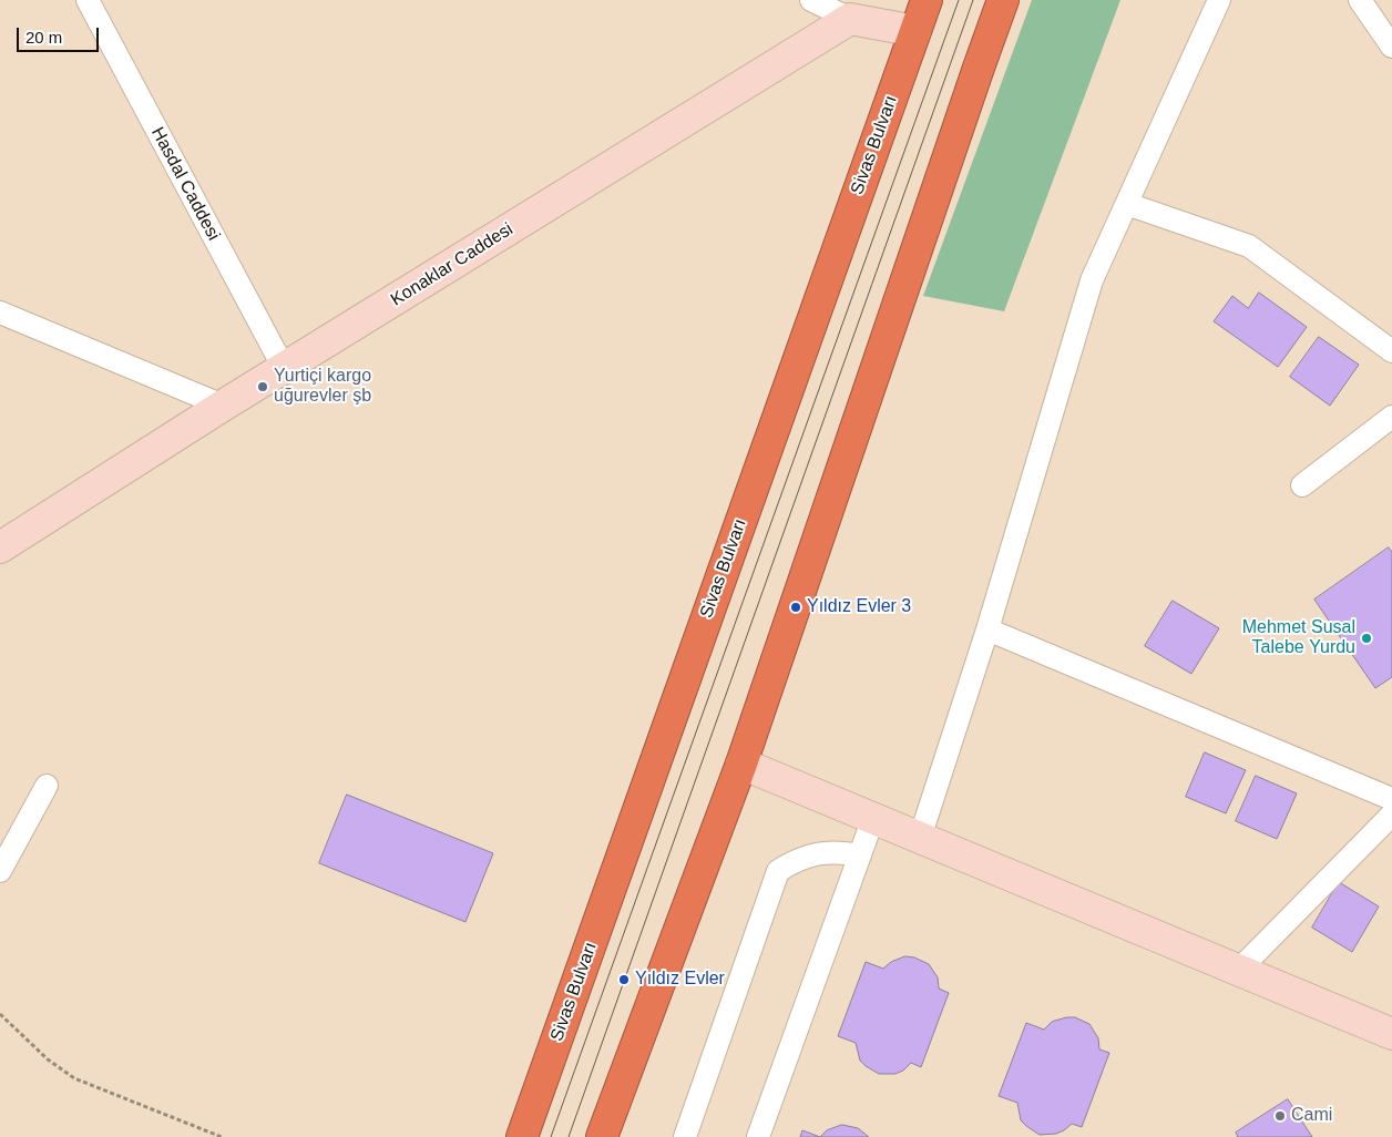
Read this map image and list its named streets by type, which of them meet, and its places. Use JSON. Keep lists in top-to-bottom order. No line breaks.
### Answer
{"streets":{"highway":["Sivas Bulvarı"],"street":["Hasdal Caddesi","Konaklar Caddesi"]},"crossings":[["Hasdal Caddesi","Konaklar Caddesi"]],"places":["Yurtiçi kargo uğurevler şb","Yıldız Evler 3","Mehmet Susal Talebe Yurdu","Yıldız Evler","Cami"],"scale_bar":"20 m"}
